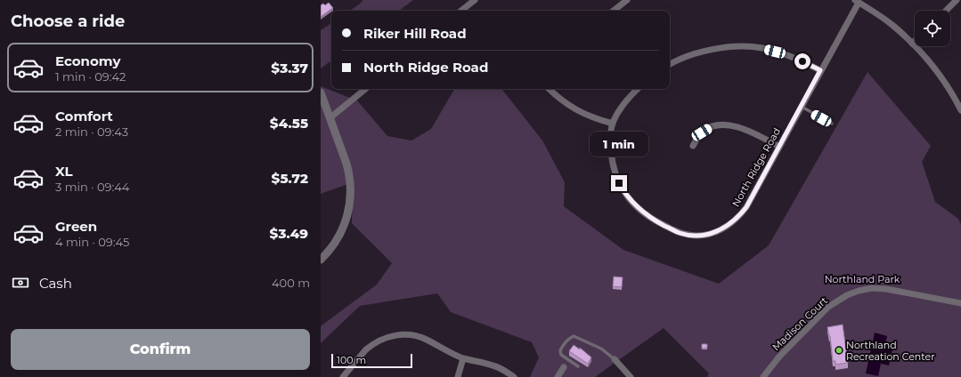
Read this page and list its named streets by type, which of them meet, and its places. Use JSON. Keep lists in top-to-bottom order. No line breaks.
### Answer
{"streets":{"street":["North Ridge Road","Madison Court"]},"parks":["Northland Park"],"places":["Northland Recreation Center"],"scale_bar":"100 m","page":{"heading":"Choose a ride","banner":["Riker Hill Road","North Ridge Road"],"list":[{"name":"Economy","note":"1 min · 09:42","value":"$3.37"},{"name":"Comfort","note":"2 min · 09:43","value":"$4.55"},{"name":"XL","note":"3 min · 09:44","value":"$5.72"},{"name":"Green","note":"4 min · 09:45","value":"$3.49"}],"bubble":"1 min","pay":["Cash","400 m"],"buttons":"Confirm","scale":"100 m"}}
